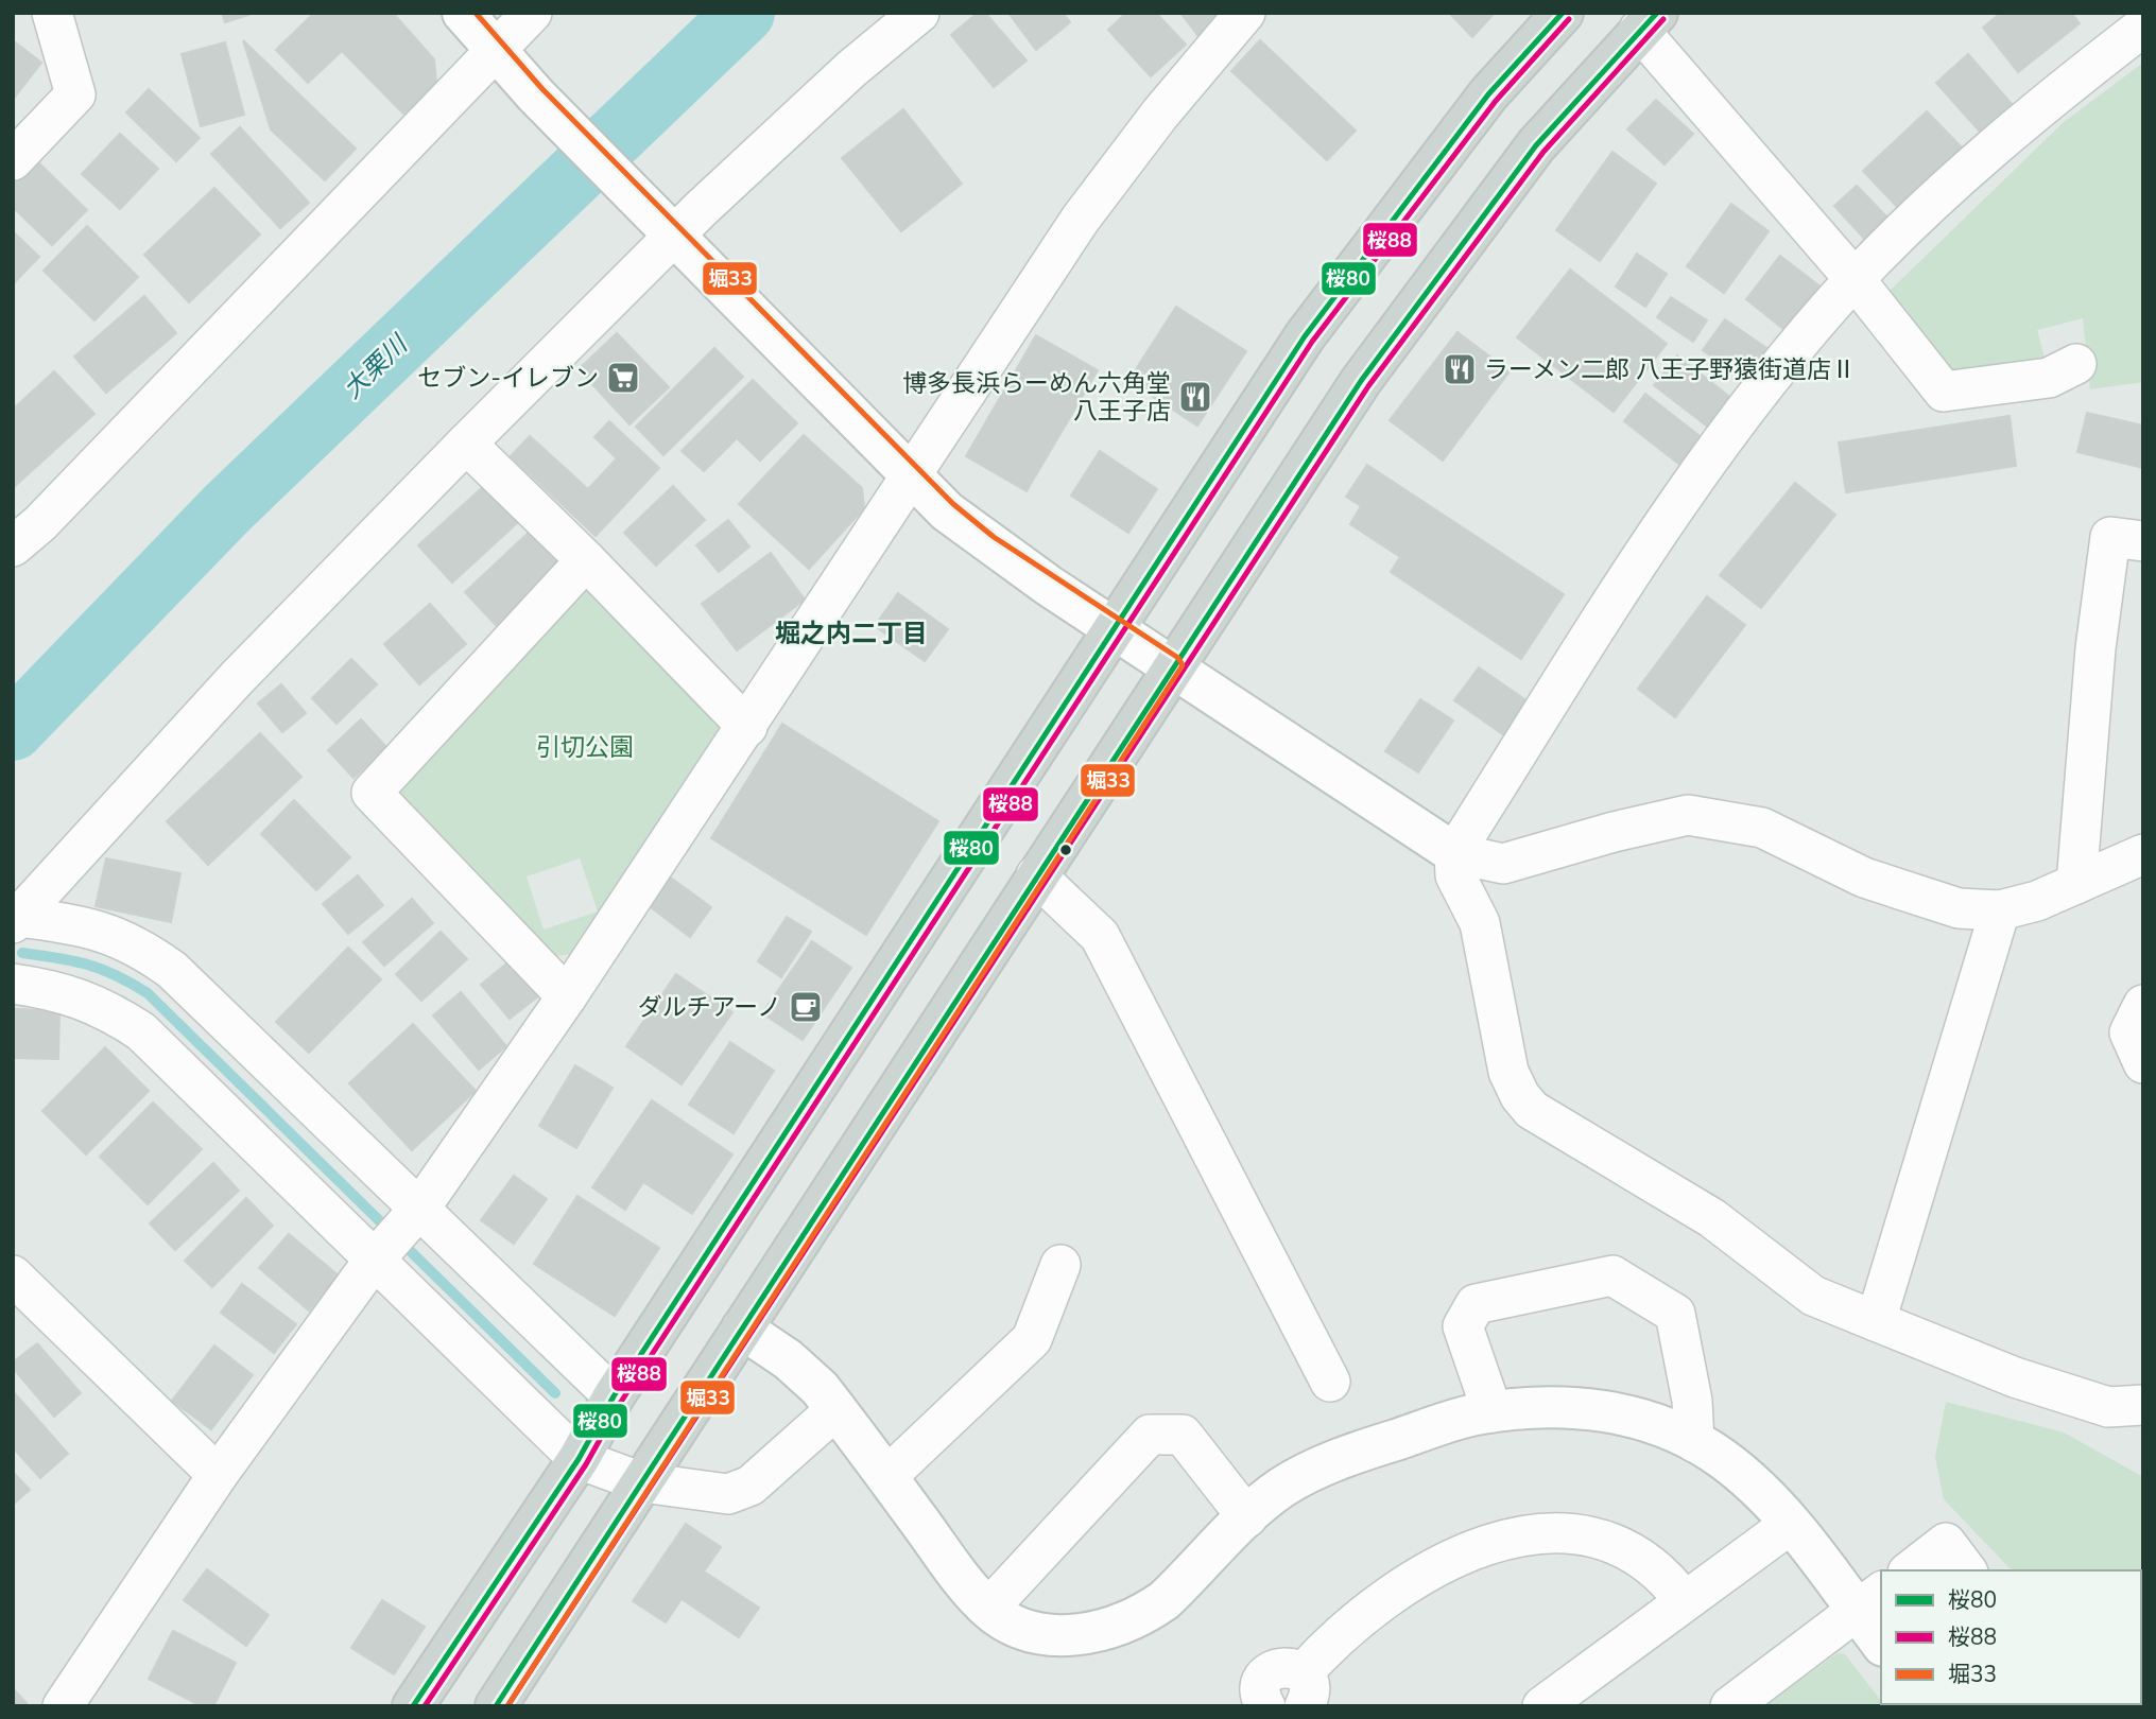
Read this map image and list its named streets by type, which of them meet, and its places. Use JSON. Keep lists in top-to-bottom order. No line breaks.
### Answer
{"districts":["堀之内二丁目"],"water":["大栗川"],"parks":["引切公園"],"places":{"restaurant":["ラーメン二郎 八王子野猿街道店Ⅱ","博多長浜らーめん六角堂 八王子店"],"supermarket":["セブン-イレブン"],"cafe":["ダルチアーノ"]},"lines":["transit line 桜80","transit line 堀33","transit line 桜88"],"legend":["桜80","桜88","堀33"]}
